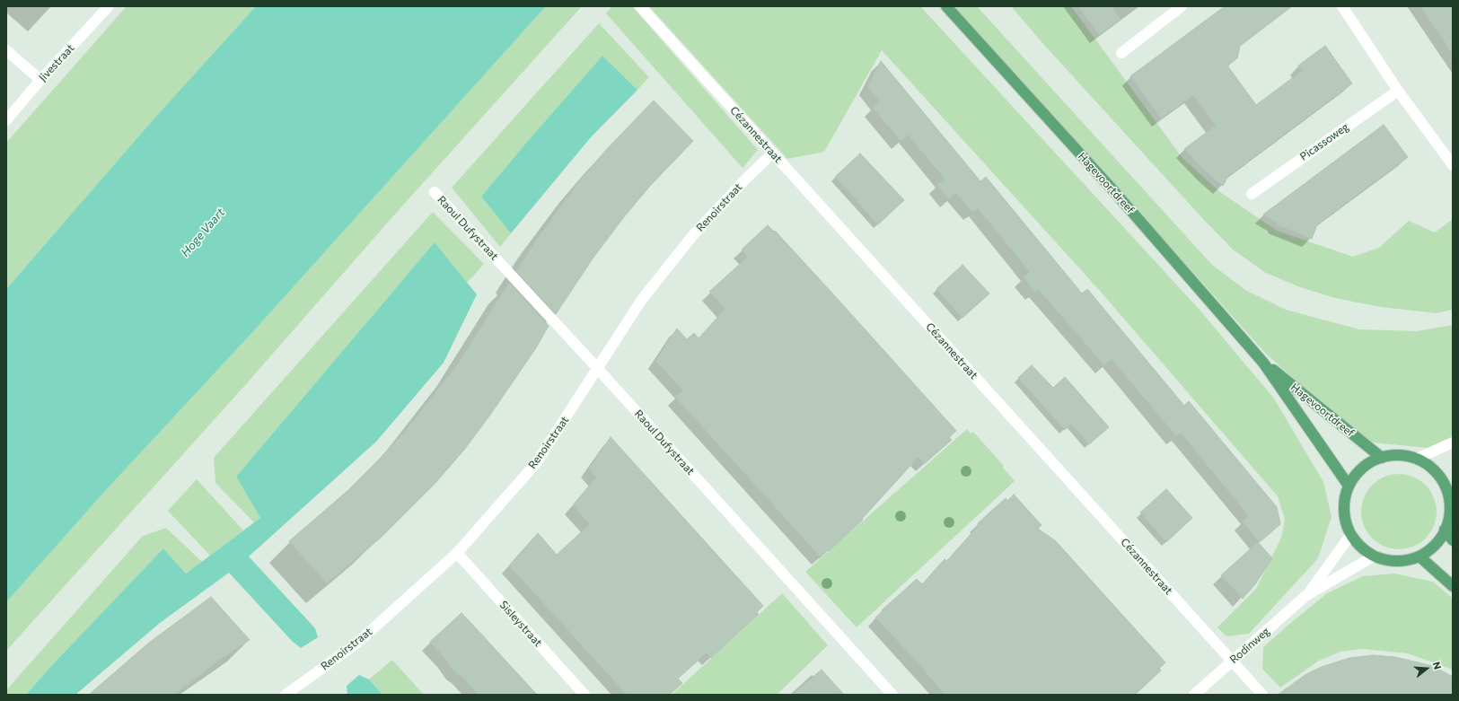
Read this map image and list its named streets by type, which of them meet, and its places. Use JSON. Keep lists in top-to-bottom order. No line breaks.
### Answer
{"streets":{"main road":["Hagevoortdreef"],"street":["Jivestraat","Cézannestraat","Picassoweg","Renoirstraat","Raoul Dufystraat","Sisleystraat","Rodinweg"]},"crossings":[["Cézannestraat","Renoirstraat"],["Cézannestraat","Rodinweg"],["Hagevoortdreef","Rodinweg"],["Renoirstraat","Raoul Dufystraat"],["Renoirstraat","Sisleystraat"]],"water":["Hoge Vaart"],"north":"right"}
